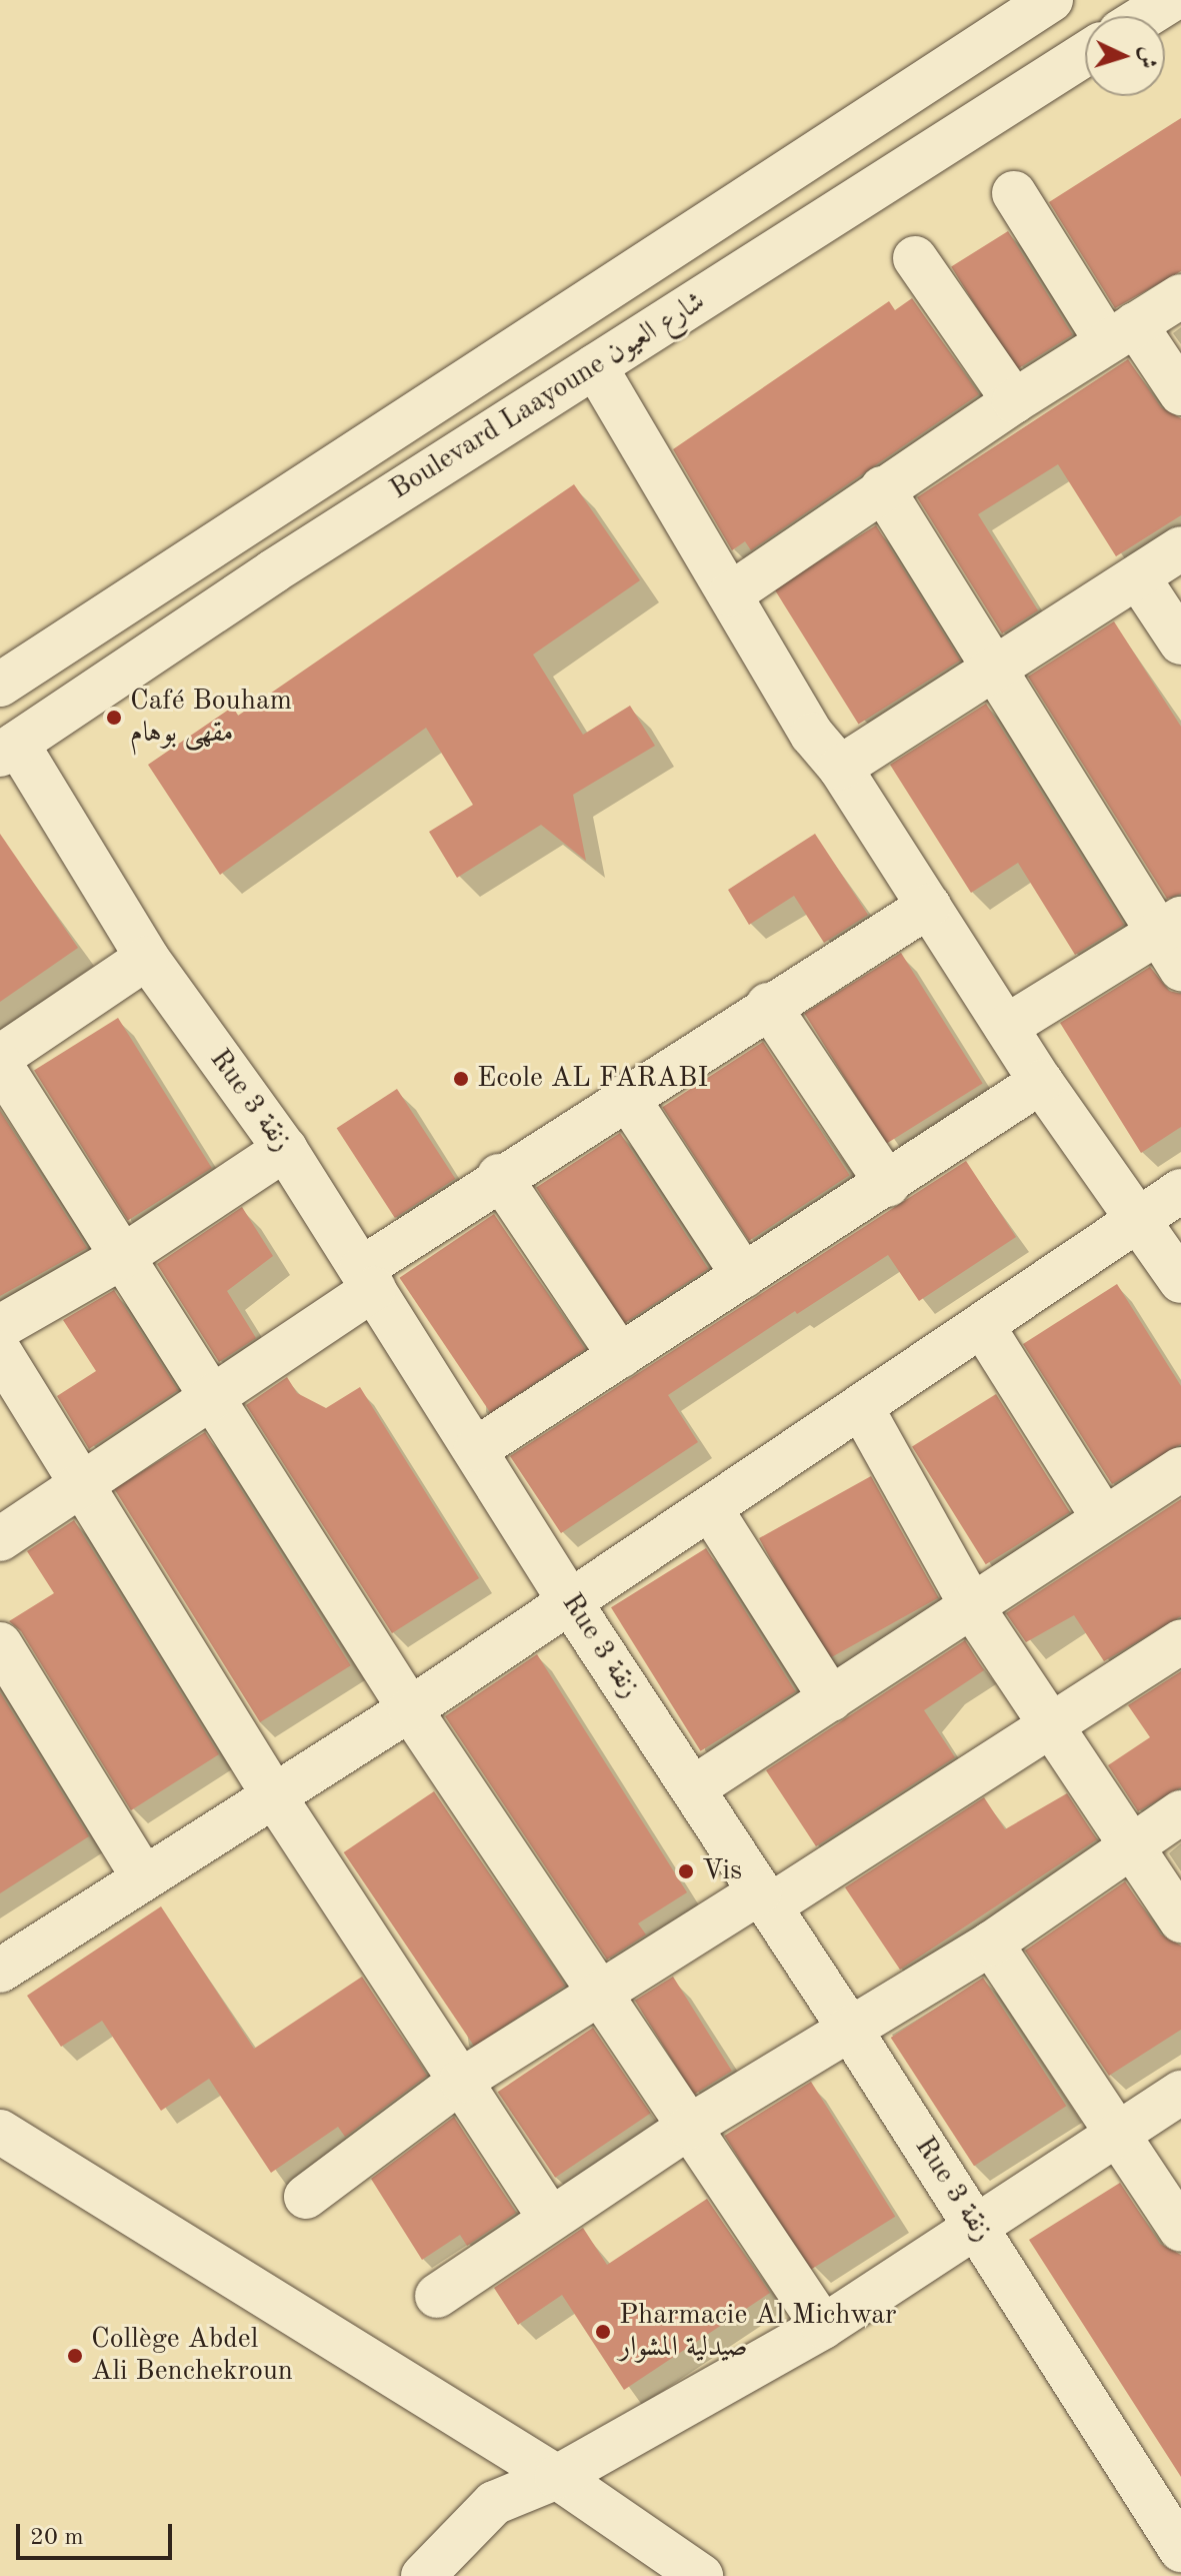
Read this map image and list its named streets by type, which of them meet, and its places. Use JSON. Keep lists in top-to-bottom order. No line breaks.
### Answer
{"streets":{"street":["Boulevard Laayoune شارع العيون","Rue 3 زنقة"]},"crossings":[["Boulevard Laayoune شارع العيون","Rue 3 زنقة"]],"places":["Café Bouham مقهى بوهام","Ecole AL FARABI","Vis","Pharmacie Al Michwar صيدلية المشوار","Collège Abdel Ali Benchekroun"],"scale_bar":"20 m","north":"right"}
